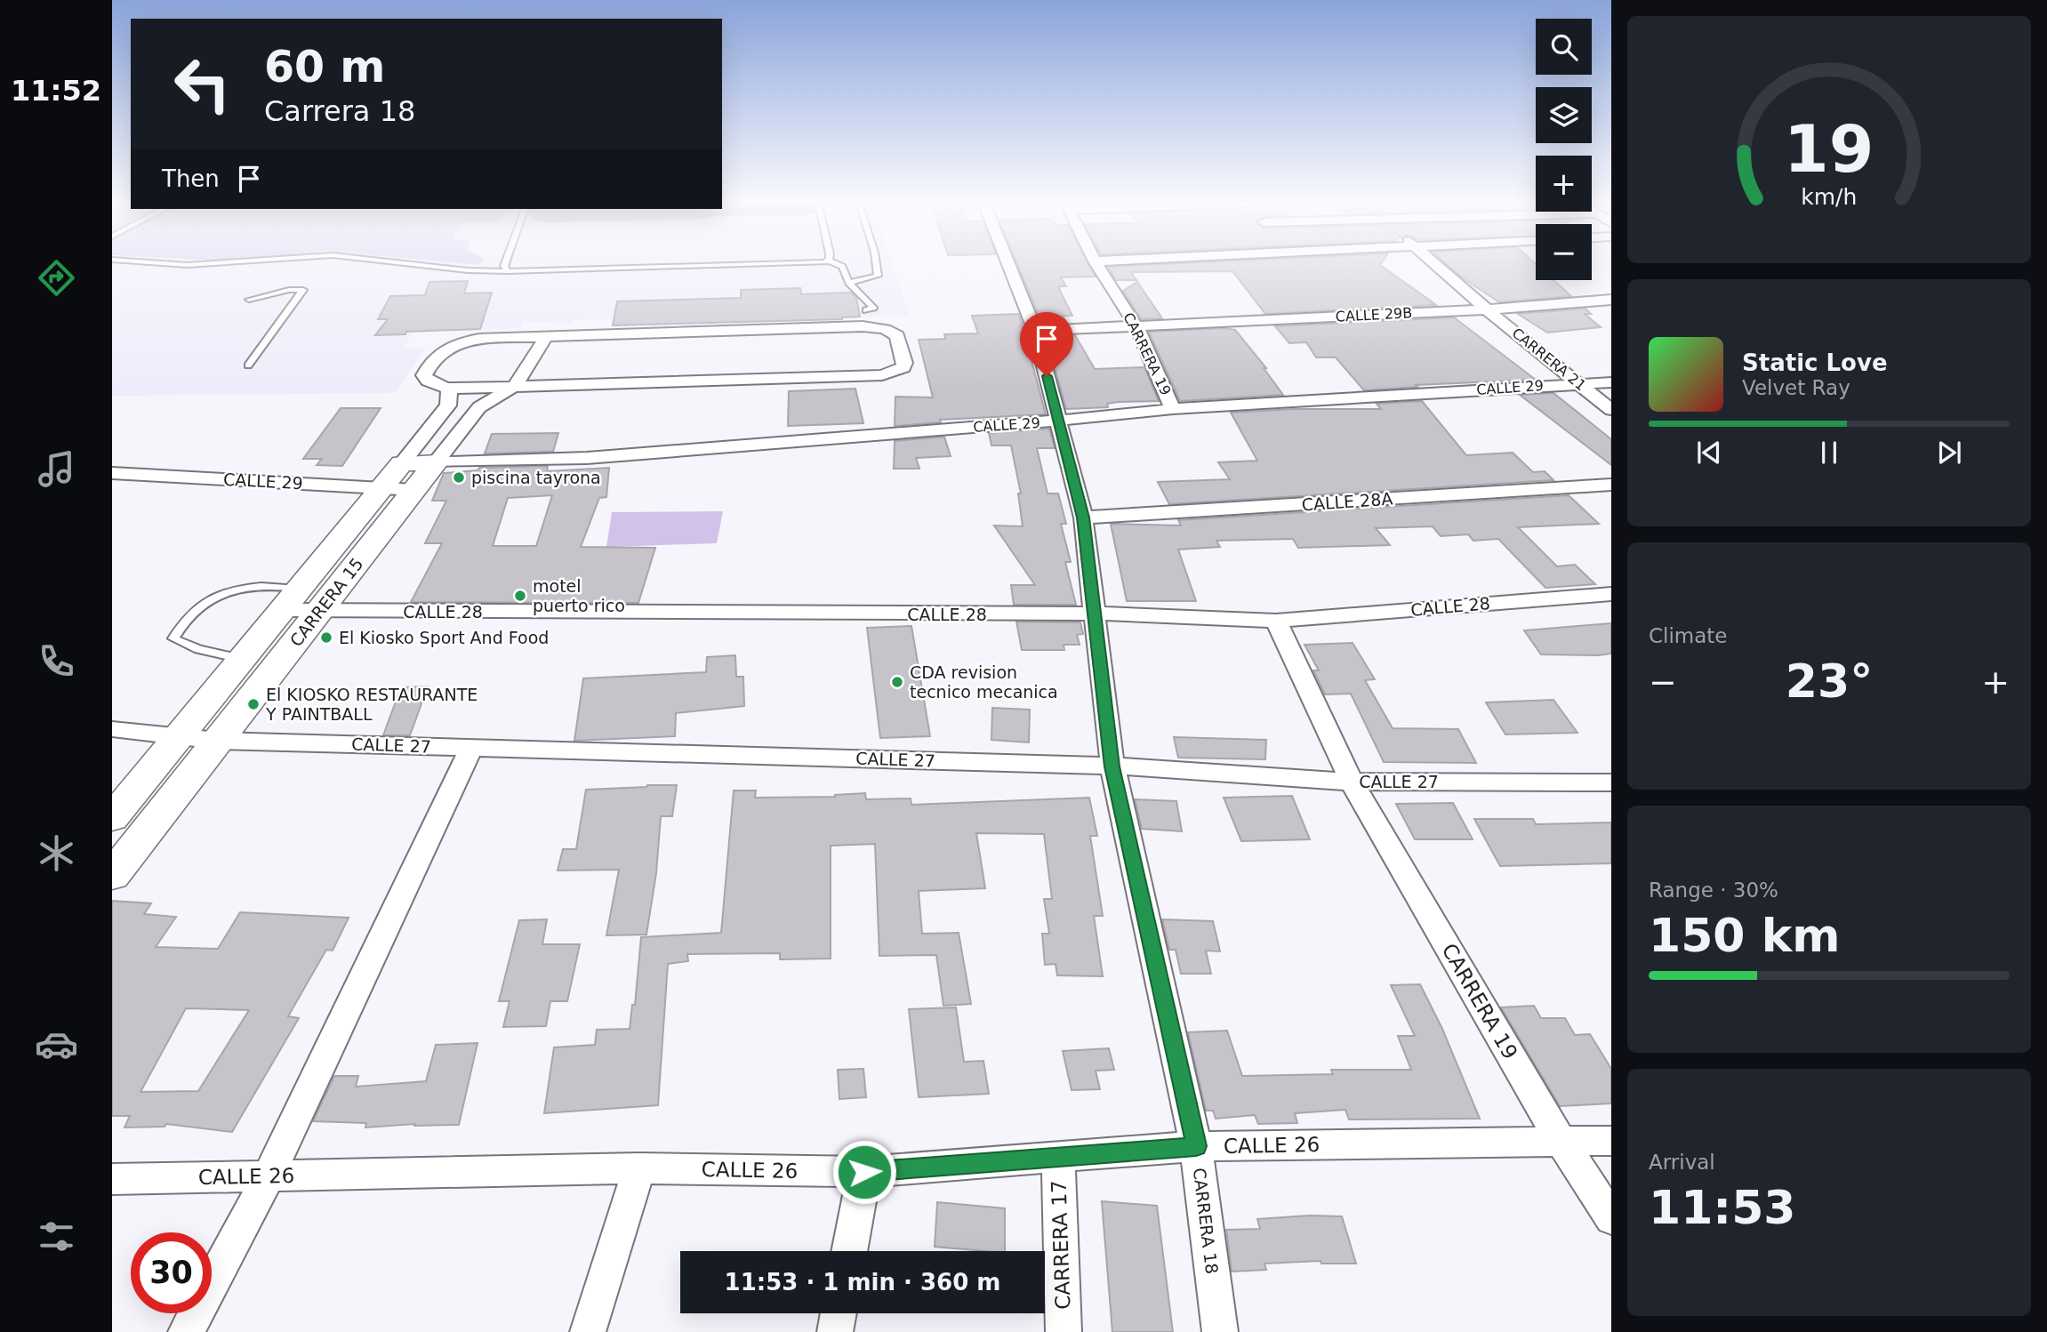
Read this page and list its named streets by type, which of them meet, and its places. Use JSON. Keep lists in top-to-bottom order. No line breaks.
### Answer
{"streets":{"main road":["CARRERA 15"],"street":["CALLE 29B","CARRERA 19","CARRERA 21","CALLE 29","CALLE 28A","CALLE 28","CALLE 27","CALLE 26","CARRERA 18","CARRERA 17"]},"crossings":[["CALLE 29B","CARRERA 19"],["CALLE 29B","CARRERA 21"],["CALLE 29B","CARRERA 18"],["CARRERA 19","CALLE 29"],["CARRERA 19","CALLE 28"],["CARRERA 19","CALLE 27"],["CARRERA 19","CALLE 26"],["CARRERA 21","CALLE 29"],["CALLE 29","CARRERA 15"],["CALLE 29","CARRERA 18"],["CALLE 28A","CARRERA 18"],["CARRERA 15","CALLE 28"],["CARRERA 15","CALLE 27"],["CALLE 28","CARRERA 18"],["CALLE 27","CARRERA 18"],["CALLE 26","CARRERA 18"],["CALLE 26","CARRERA 17"]],"places":["piscina tayrona","motel puerto rico","El Kiosko Sport And Food","CDA revision tecnico mecanica","El KIOSKO RESTAURANTE Y PAINTBALL"],"page":{"tabs":"11:52","map_buttons":["+","−"],"turn":["60 m","Carrera 18"],"then":"Then","song":["Static Love","Velvet Ray"],"tile":["Climate",["Range · 30%","150 km"],["Arrival","11:53"]],"heat":["−","23°","+"],"limit":"30","trip":"11:53 · 1 min · 360 m","gauge":["19","km/h"]}}
